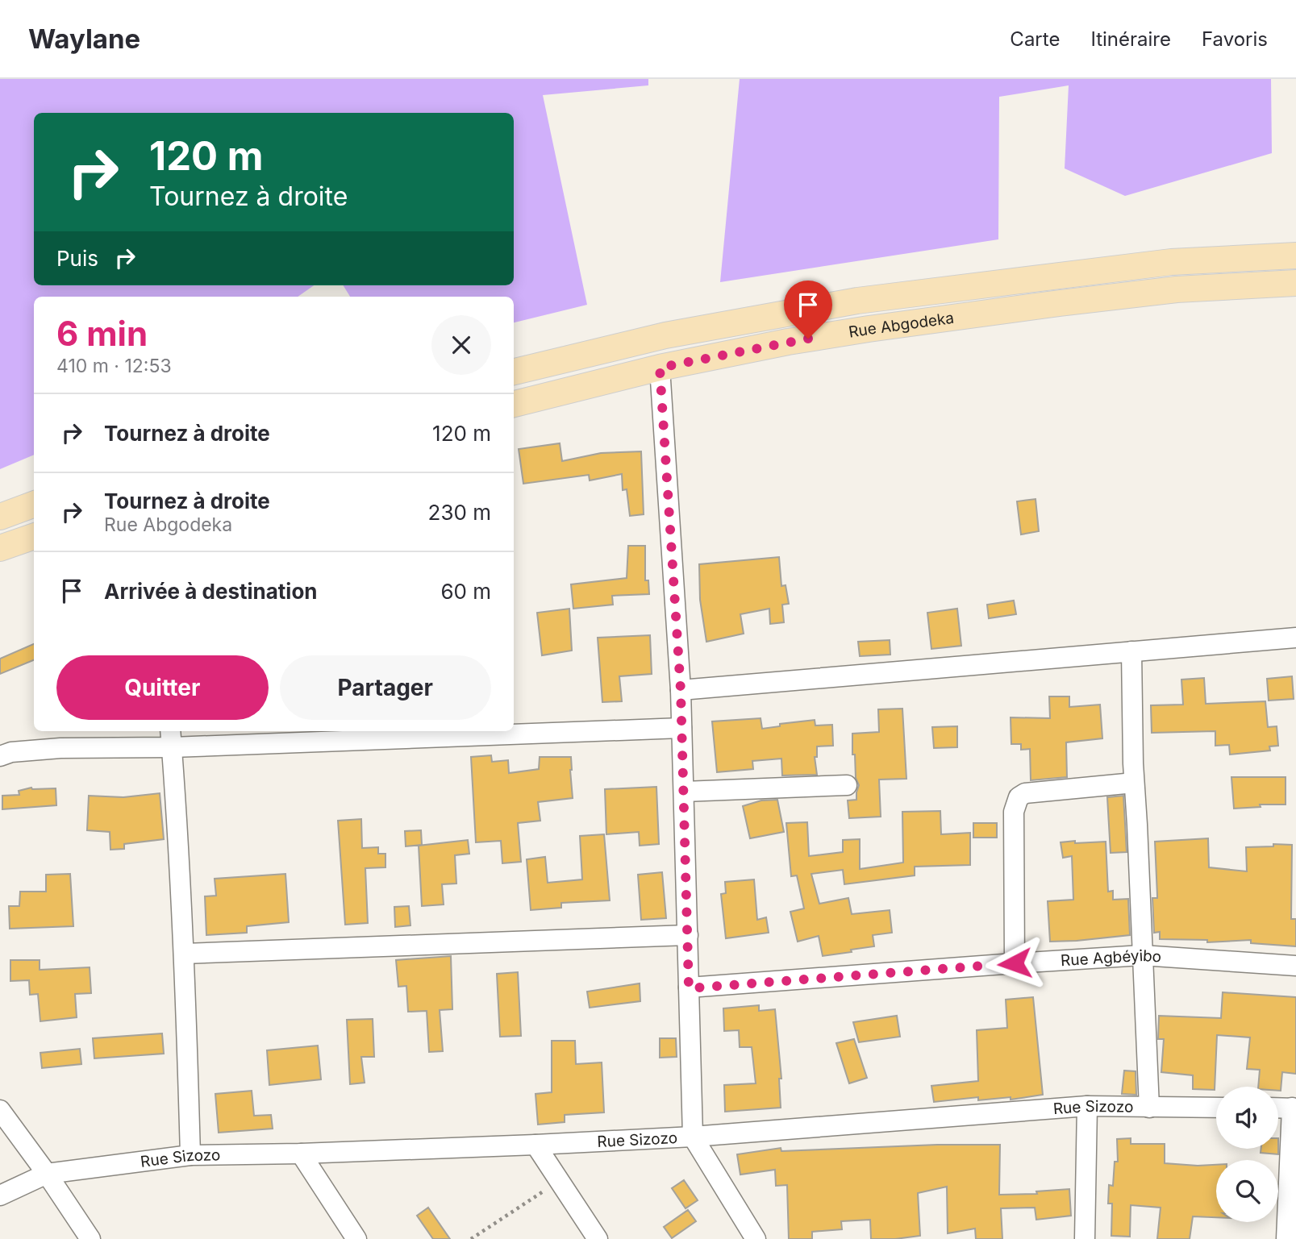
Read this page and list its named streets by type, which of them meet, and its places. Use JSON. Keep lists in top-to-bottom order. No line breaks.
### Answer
{"streets":{"main road":["Rue Abgodeka"],"street":["Rue Agbéyibo","Rue Sizozo"]},"page":{"header":"Waylane","nav":["Carte","Itinéraire","Favoris"],"turn":["120 m","Tournez à droite"],"then":"Puis","heading":["6 min","410 m · 12:53"],"list":[{"name":"Tournez à droite","value":"120 m"},{"name":"Tournez à droite","note":"Rue Abgodeka","value":"230 m"},{"name":"Arrivée à destination","value":"60 m"}],"buttons":["Quitter","Partager"]}}
